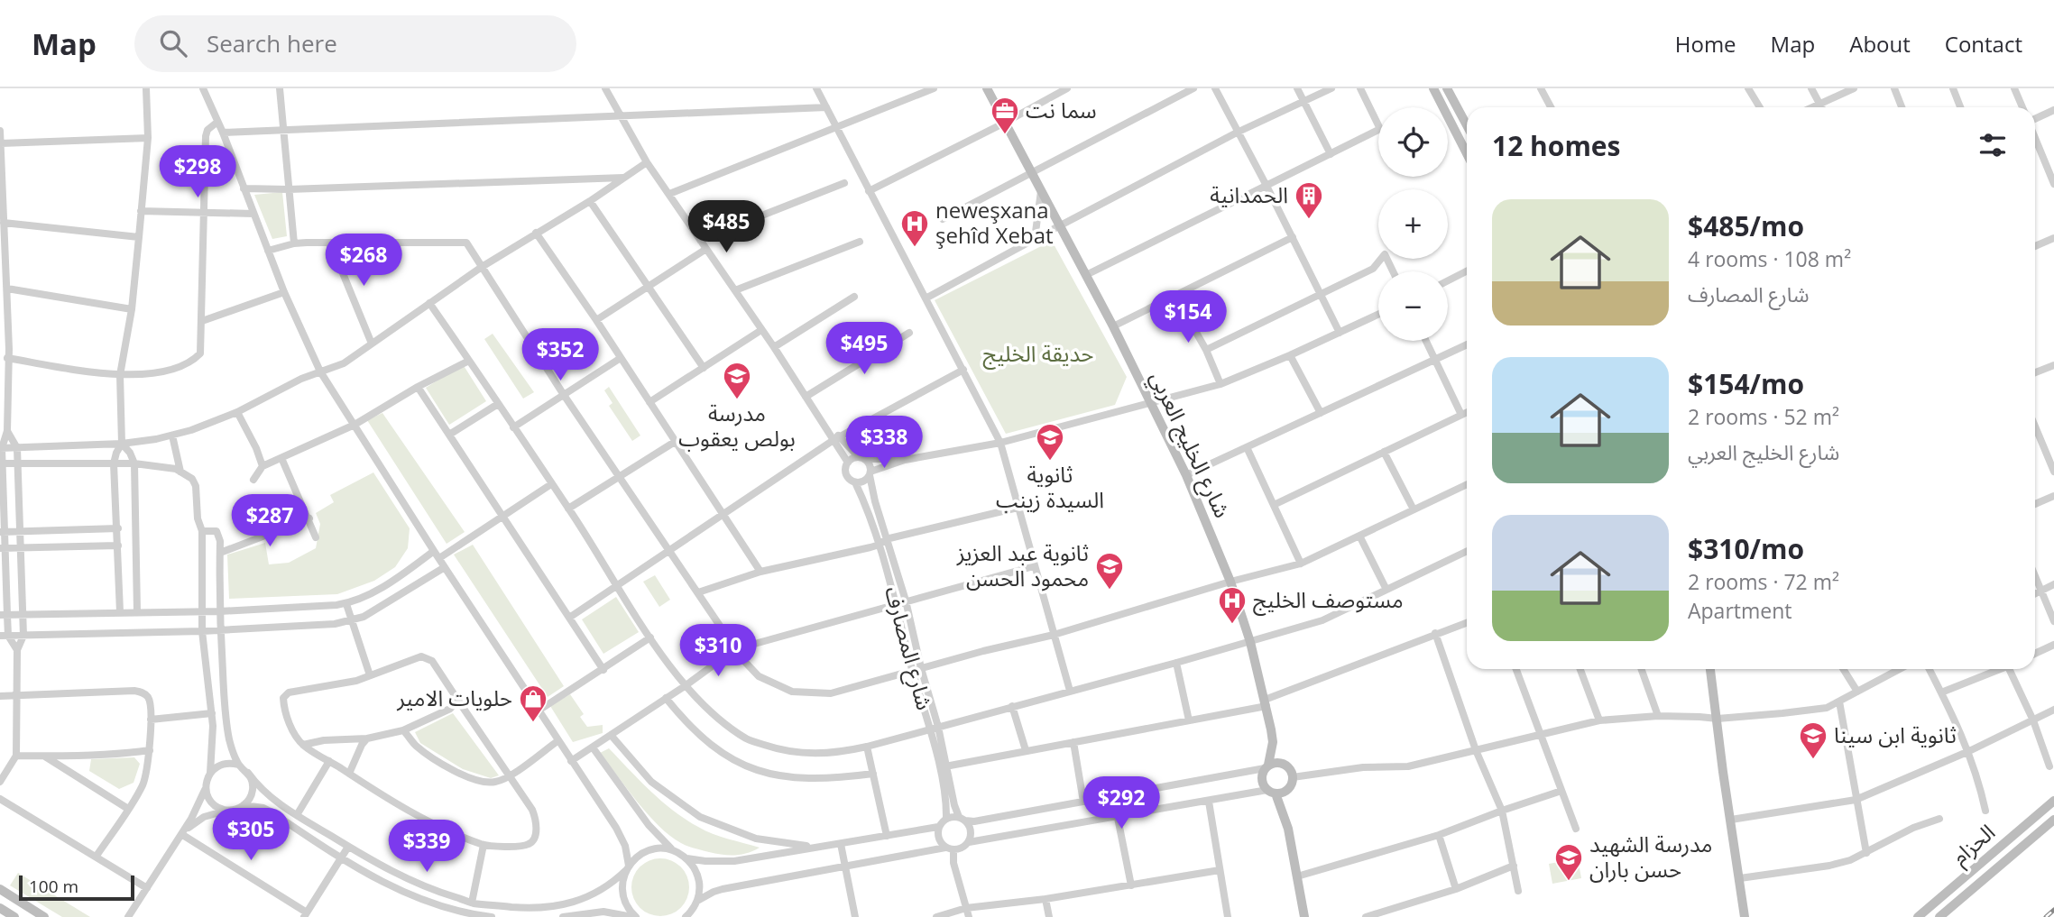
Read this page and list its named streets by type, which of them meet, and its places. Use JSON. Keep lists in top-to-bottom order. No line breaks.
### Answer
{"streets":{"street":["شارع الخليج العربي","شارع المصارف","الحزام"]},"parks":["حديقة الخليج"],"places":{"office":["سما نت"],"building":["الحمدانية"],"hospital":["neweşxana şehîd Xebat","مستوصف الخليج"],"school or university":["مدرسة بولص يعقوب","ثانوية السيدة زينب","ثانوية عبد العزيز محمود الحسن","ثانوية ابن سينا","مدرسة الشهيد حسن باران"],"shop":["حلويات الامير"]},"scale_bar":"100 m","page":{"header":"Map","search":"Search here","nav":["Home","Map","About","Contact"],"map_buttons":["+","−"],"heading":"12 homes","price":["$298","$485","$268","$154","$495","$352","$338","$287","$310","$292","$305","$339"],"list":[{"name":"$485/mo","note":"4 rooms · 108 m² · شارع المصارف"},{"name":"$154/mo","note":"2 rooms · 52 m² · شارع الخليج العربي"},{"name":"$310/mo","note":"2 rooms · 72 m² · Apartment"}],"scale":"100 m"}}
